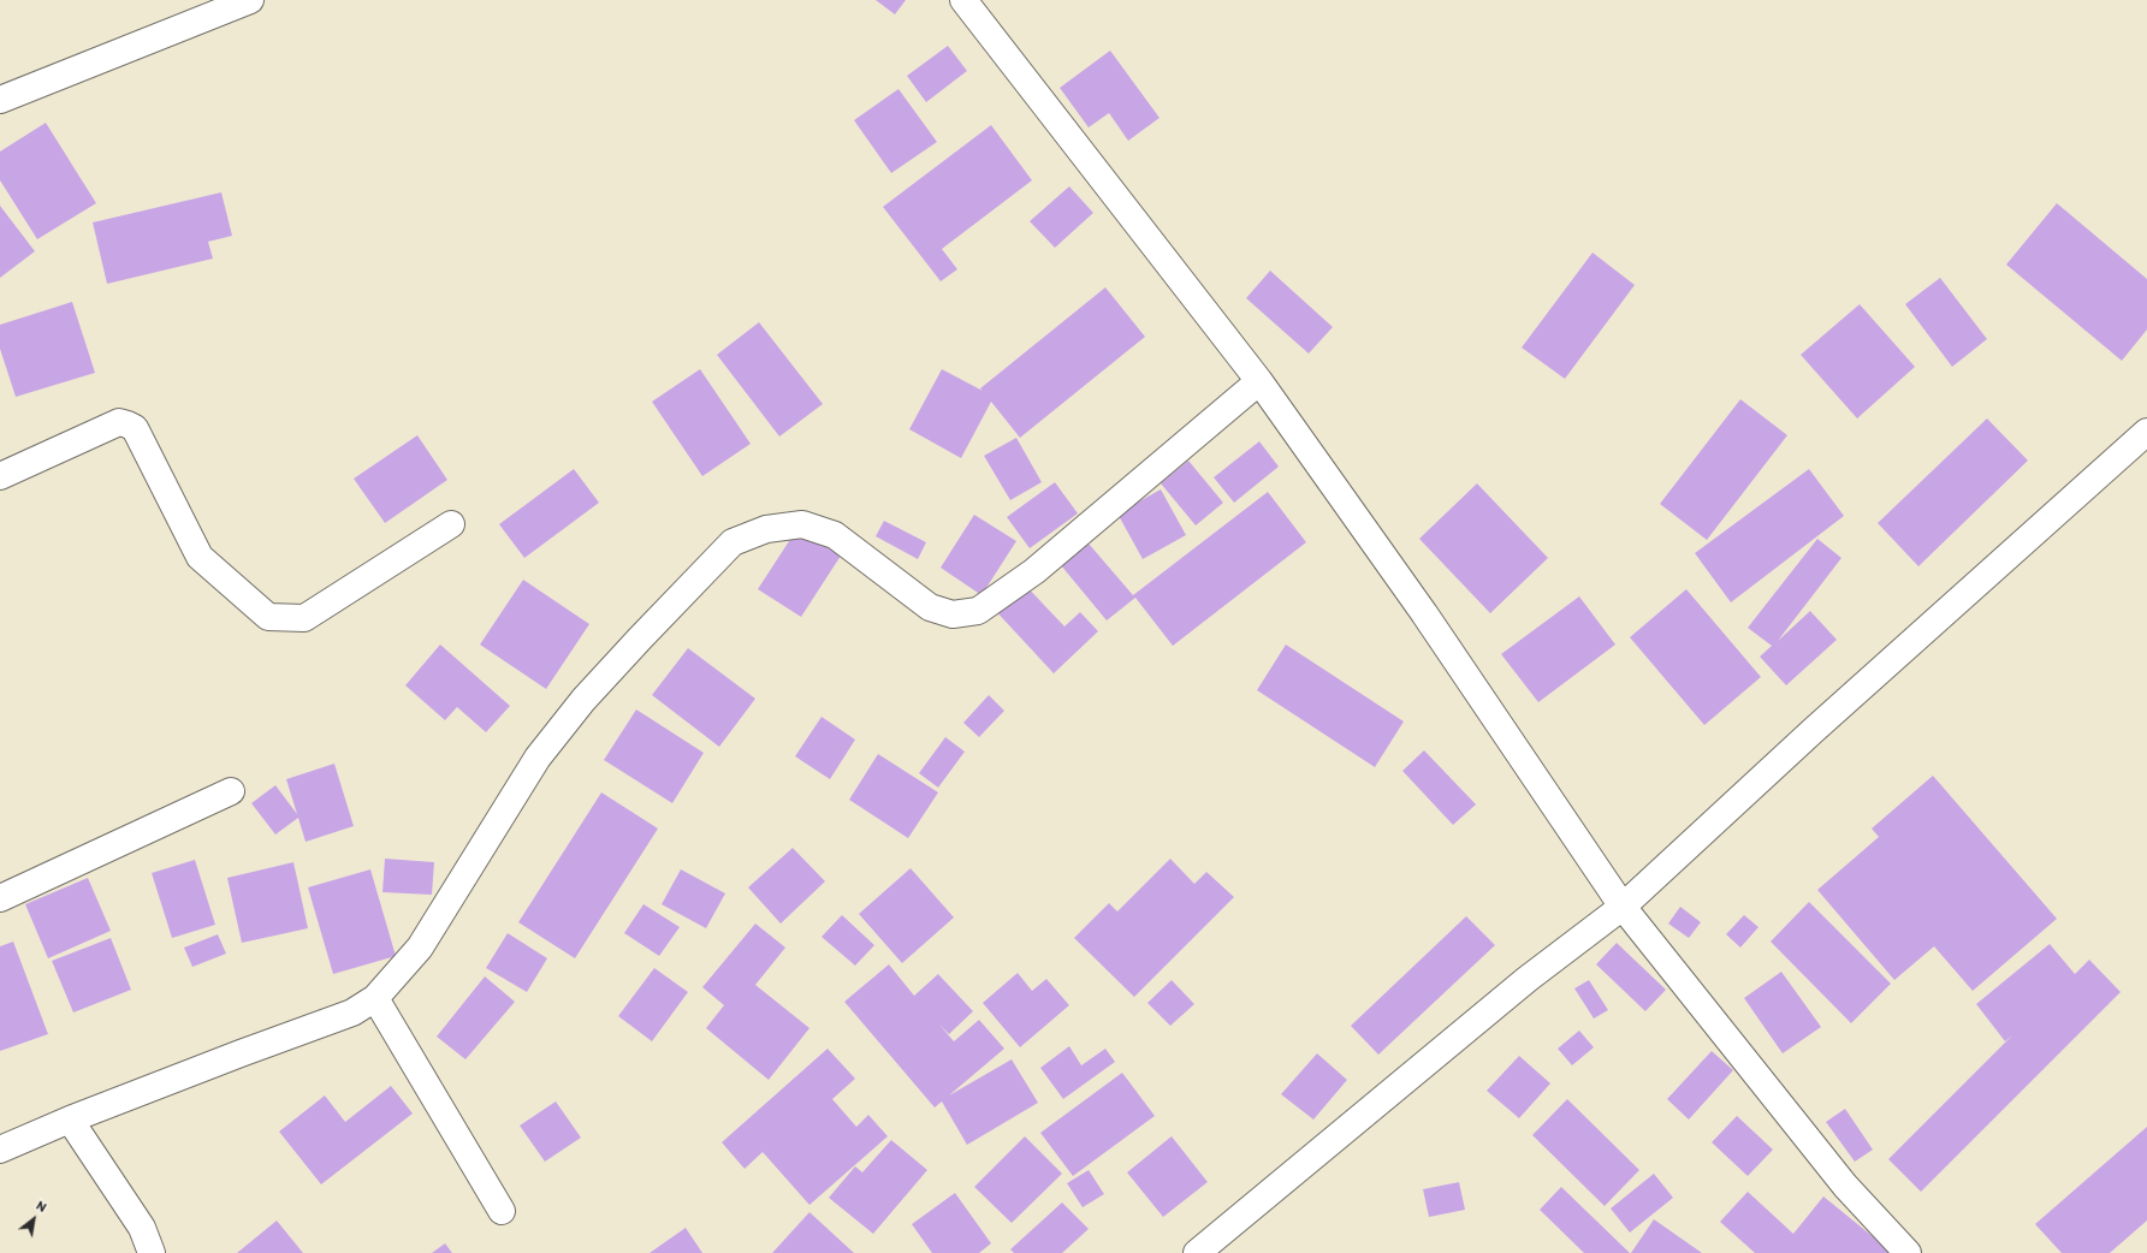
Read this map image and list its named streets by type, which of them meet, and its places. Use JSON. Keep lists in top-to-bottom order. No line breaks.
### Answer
{"north":"top right"}
